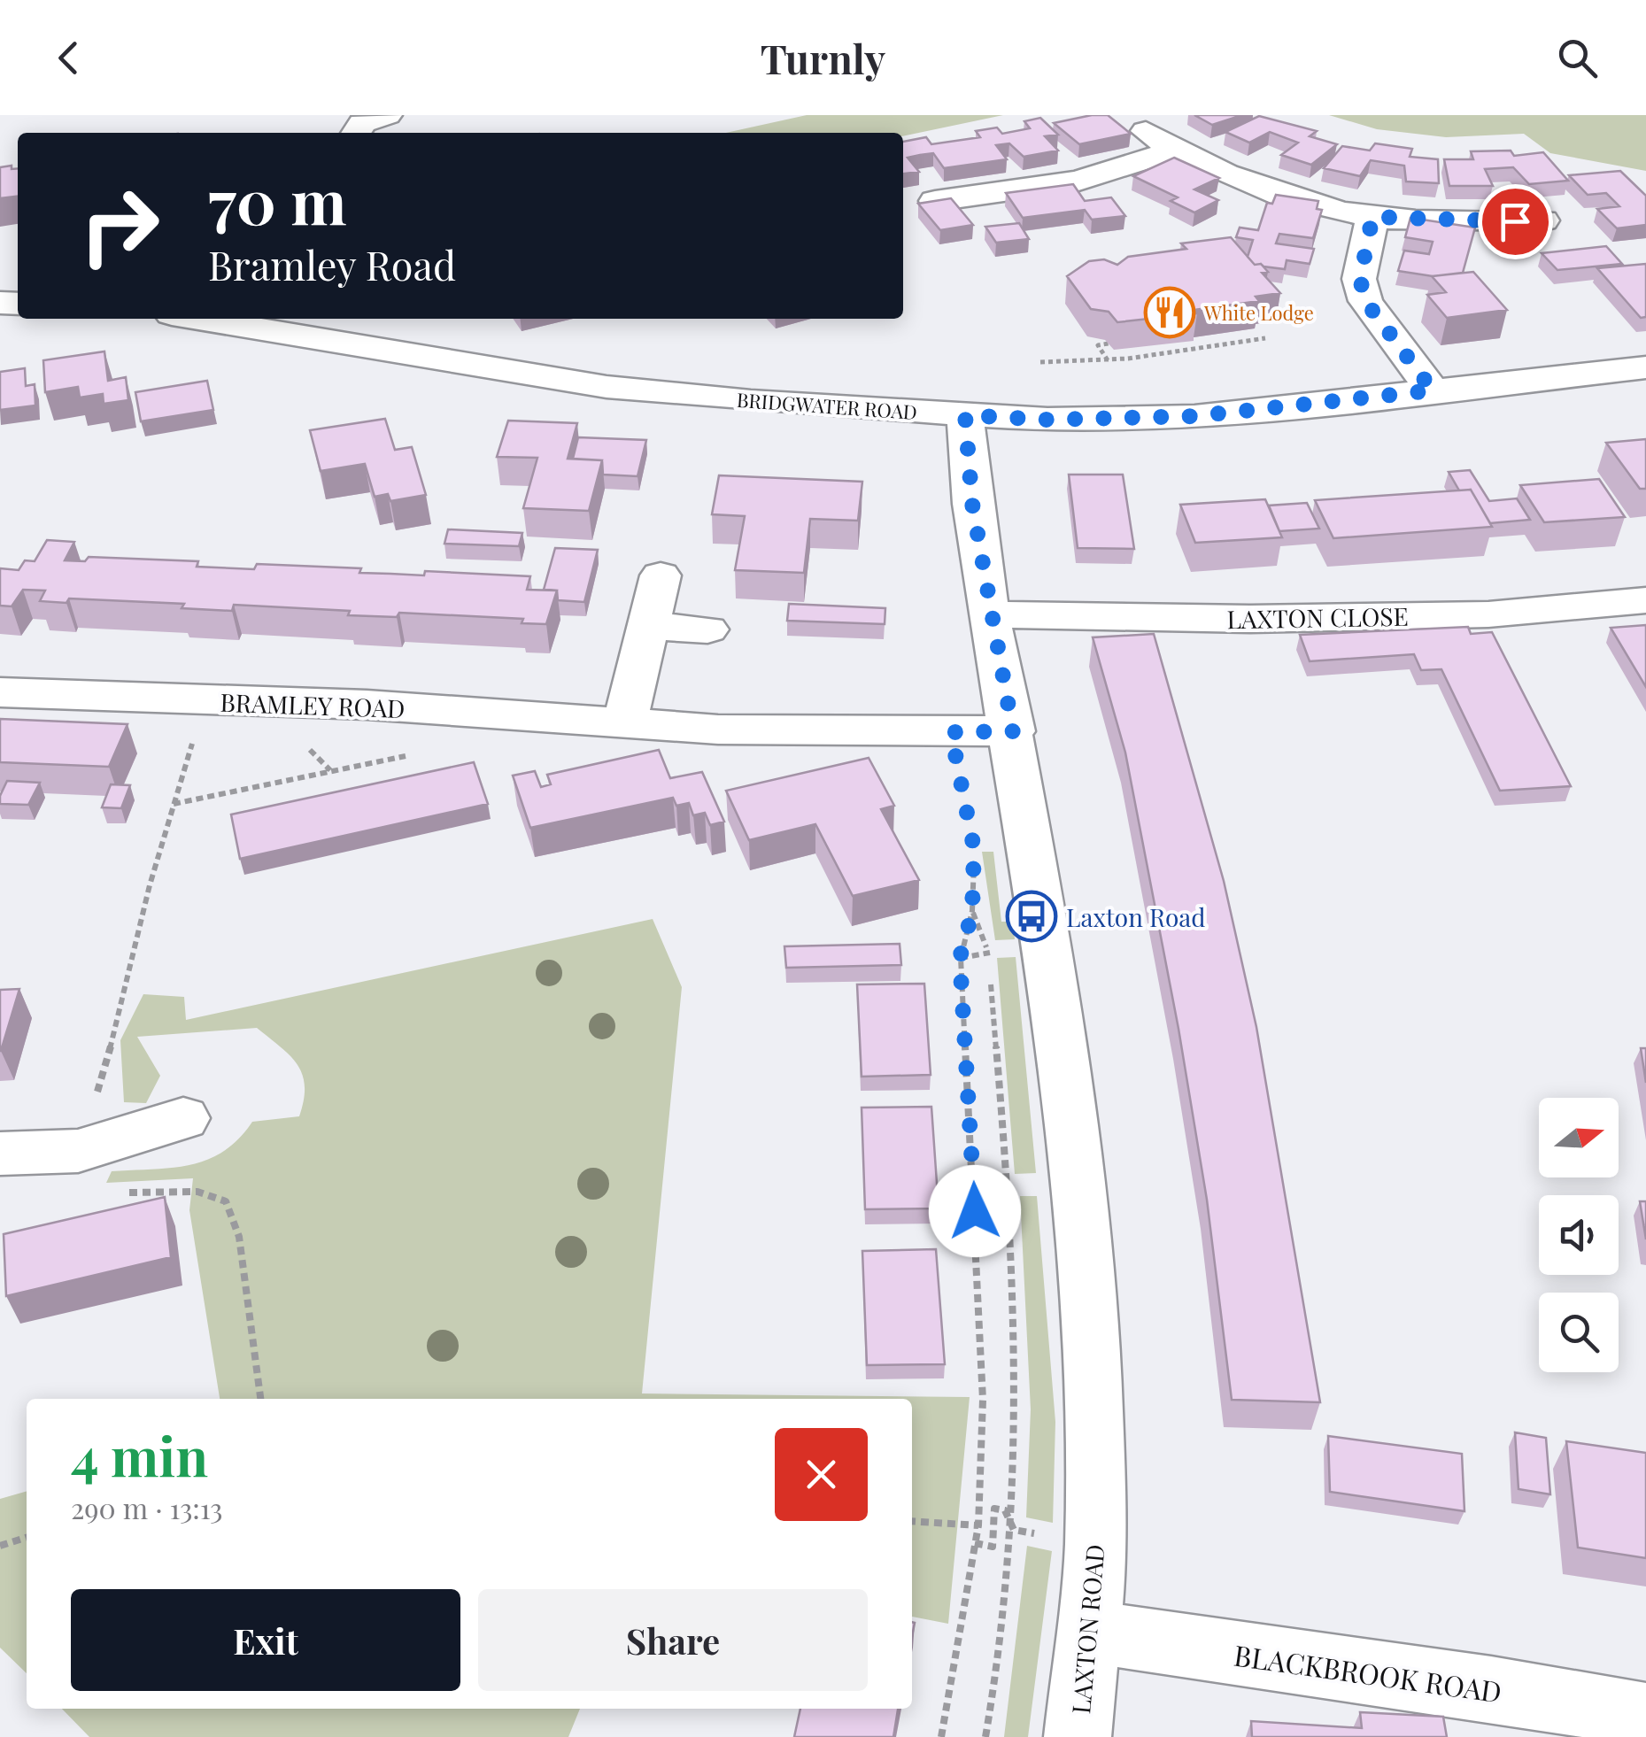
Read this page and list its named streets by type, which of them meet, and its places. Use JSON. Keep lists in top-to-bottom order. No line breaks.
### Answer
{"streets":{"street":["BRIDGWATER ROAD","LAXTON CLOSE","BRAMLEY ROAD","LAXTON ROAD","BLACKBROOK ROAD"]},"crossings":[["BRIDGWATER ROAD","LAXTON ROAD"],["LAXTON CLOSE","LAXTON ROAD"],["BRAMLEY ROAD","LAXTON ROAD"],["LAXTON ROAD","BLACKBROOK ROAD"]],"places":{"restaurant":["White Lodge"],"bus stop":["Laxton Road"]},"north":"right","page":{"header":"Turnly","turn":["70 m","Bramley Road"],"heading":["4 min","290 m · 13:13"],"buttons":["Exit","Share"]}}
